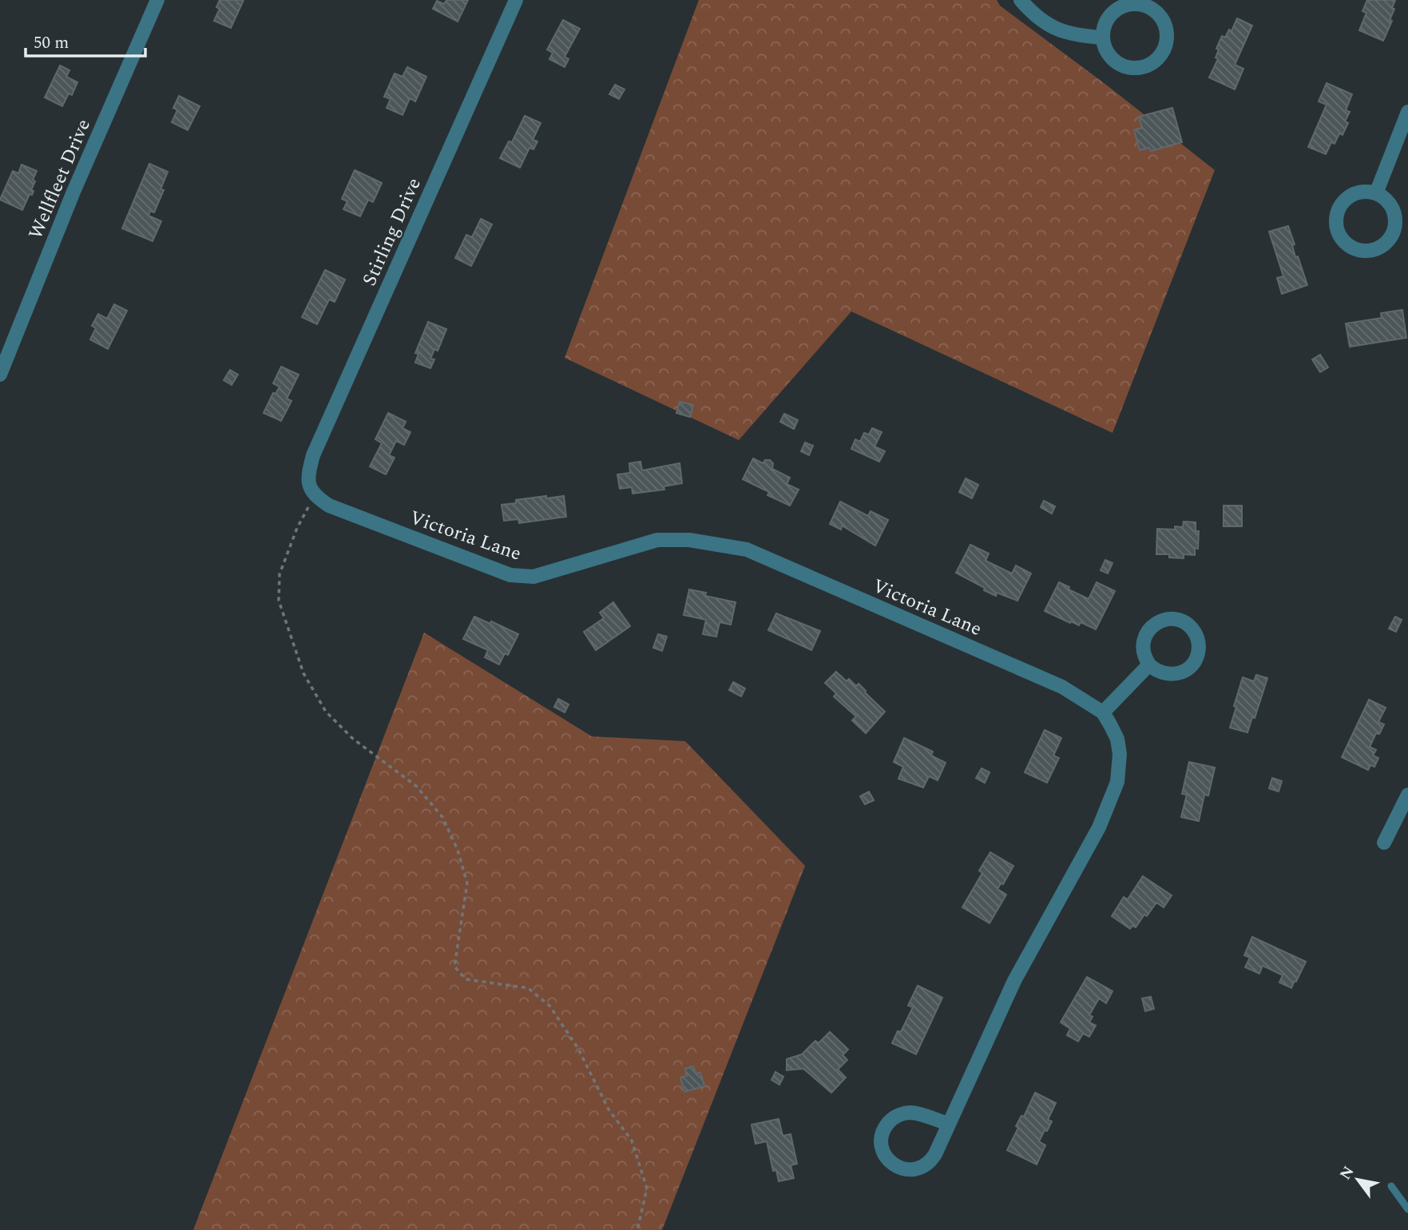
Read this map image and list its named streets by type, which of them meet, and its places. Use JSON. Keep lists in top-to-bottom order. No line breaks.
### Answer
{"streets":{"street":["Wellfleet Drive","Stirling Drive","Victoria Lane"]},"crossings":[["Stirling Drive","Victoria Lane"]],"scale_bar":"50 m","north":"top left"}
